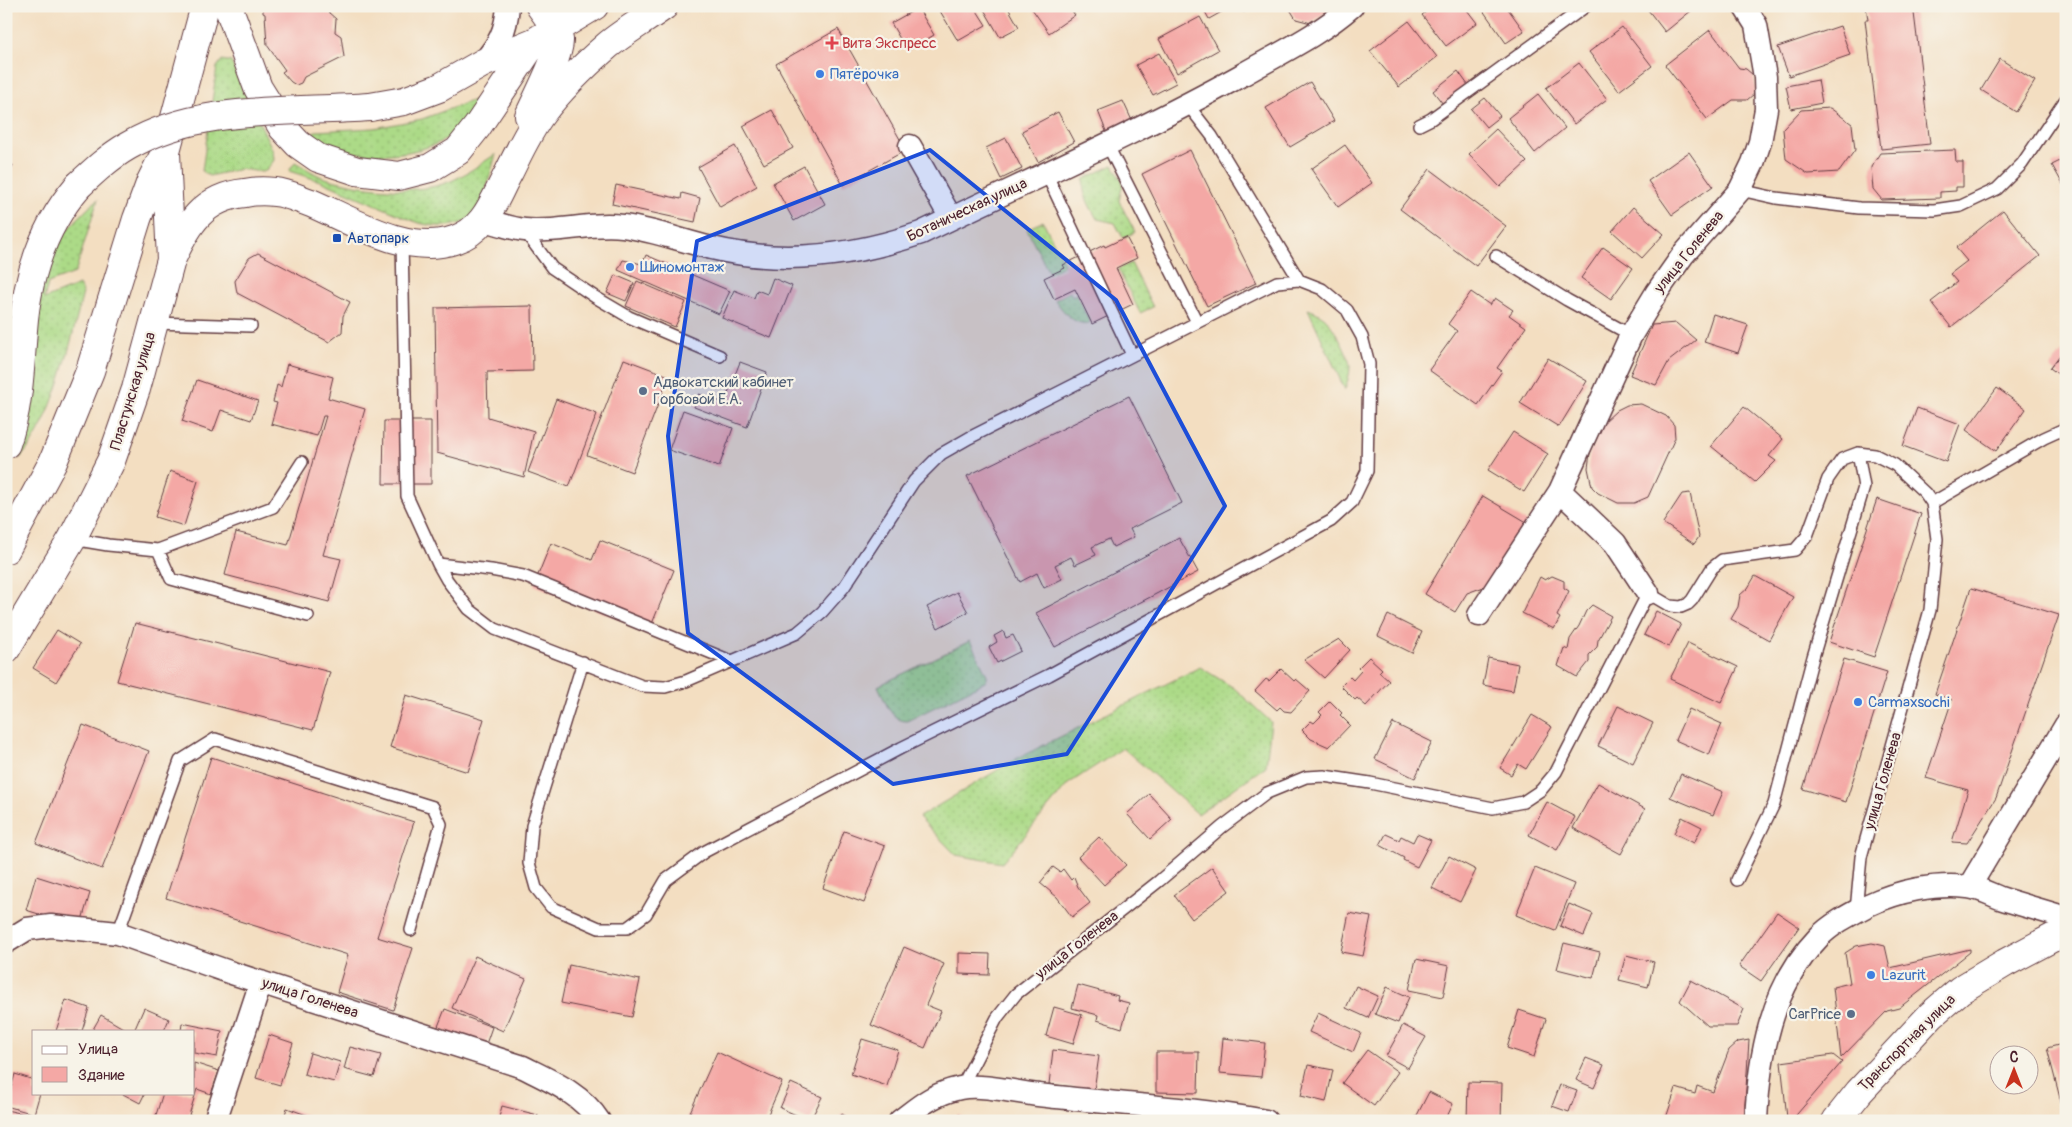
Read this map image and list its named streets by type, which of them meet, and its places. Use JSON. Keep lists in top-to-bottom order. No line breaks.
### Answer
{"streets":{"street":["Ботаническая улица","улица Голенева","Пластунская улица","Транспортная улица"]},"places":{"health":["Вита Экспресс"],"other":["Пятёрочка","Шиномонтаж","Адвокатский кабинет Горбовой Е.А.","Carmaxsochi","Lazurit","CarPrice"],"transit":["Автопарк"]},"legend":["Улица","Здание"],"north":"top"}
